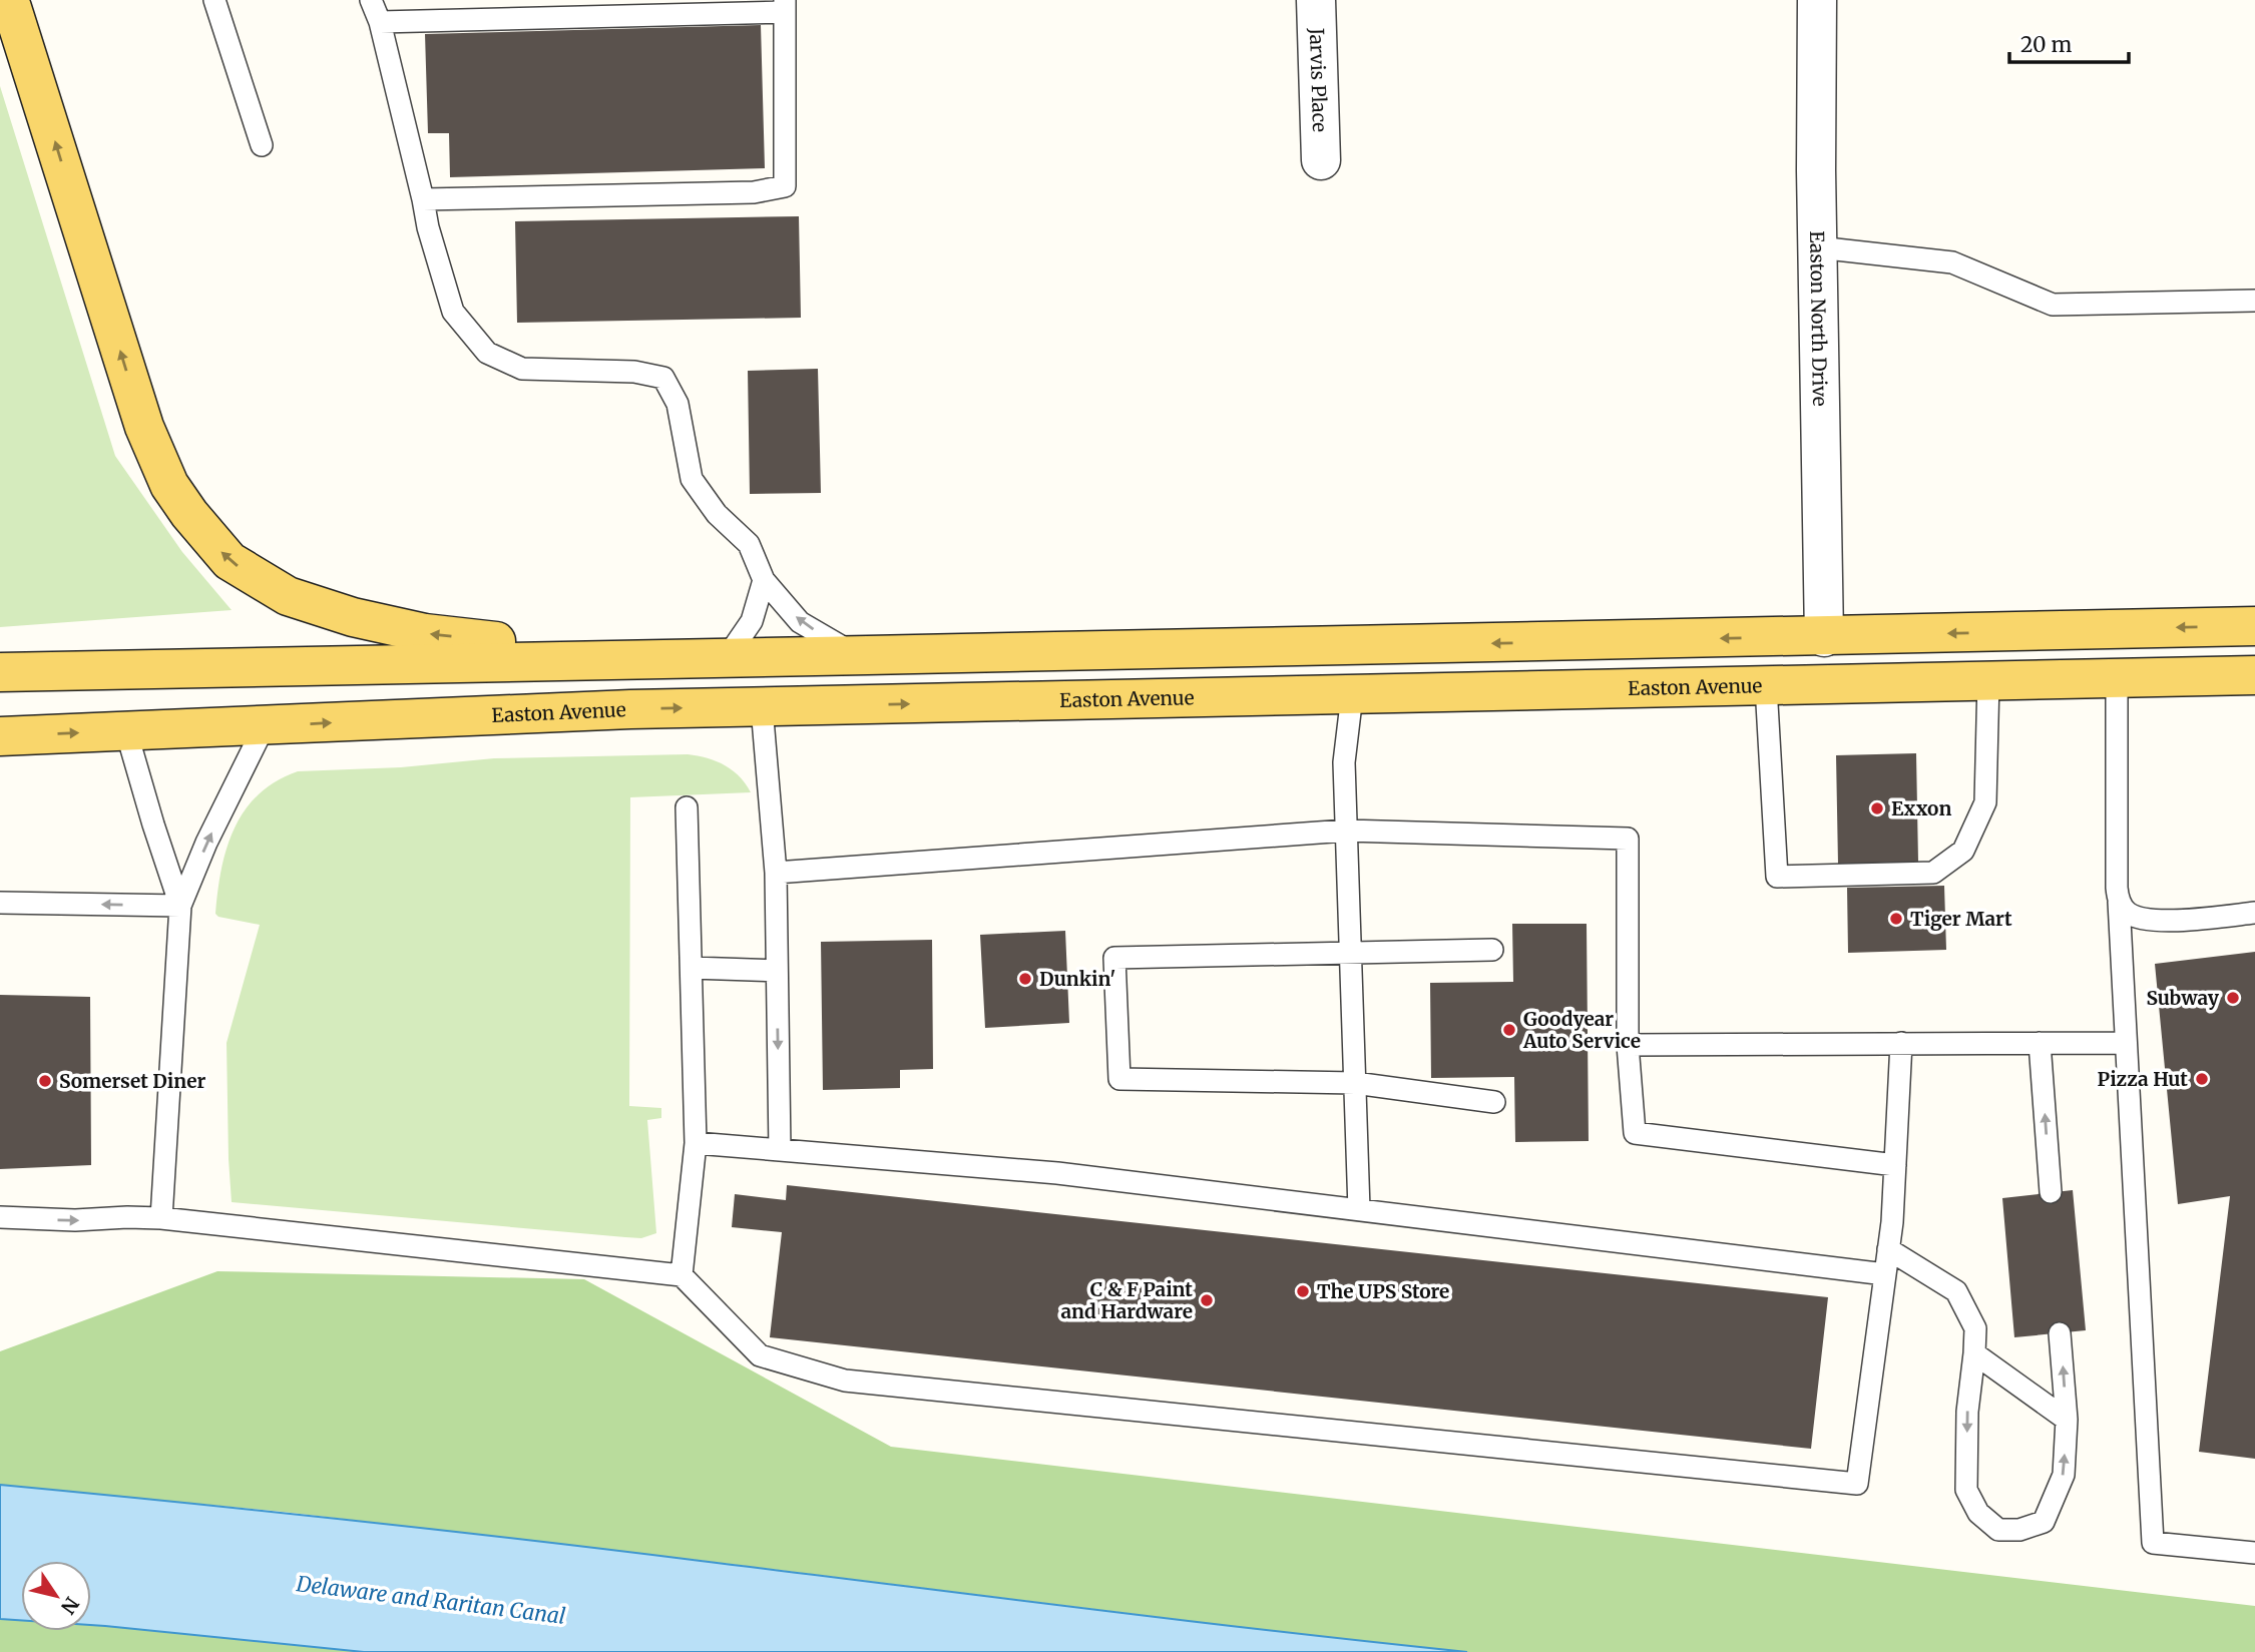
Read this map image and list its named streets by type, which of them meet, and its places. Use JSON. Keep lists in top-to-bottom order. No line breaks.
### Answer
{"streets":{"main road":["Easton Avenue"],"street":["Jarvis Place","Easton North Drive"]},"water":["Delaware and Raritan Canal"],"places":["Exxon","Tiger Mart","Dunkin'","Subway","Goodyear Auto Service","Pizza Hut","Somerset Diner","The UPS Store","C & F Paint and Hardware"],"scale_bar":"20 m","north":"bottom right"}
